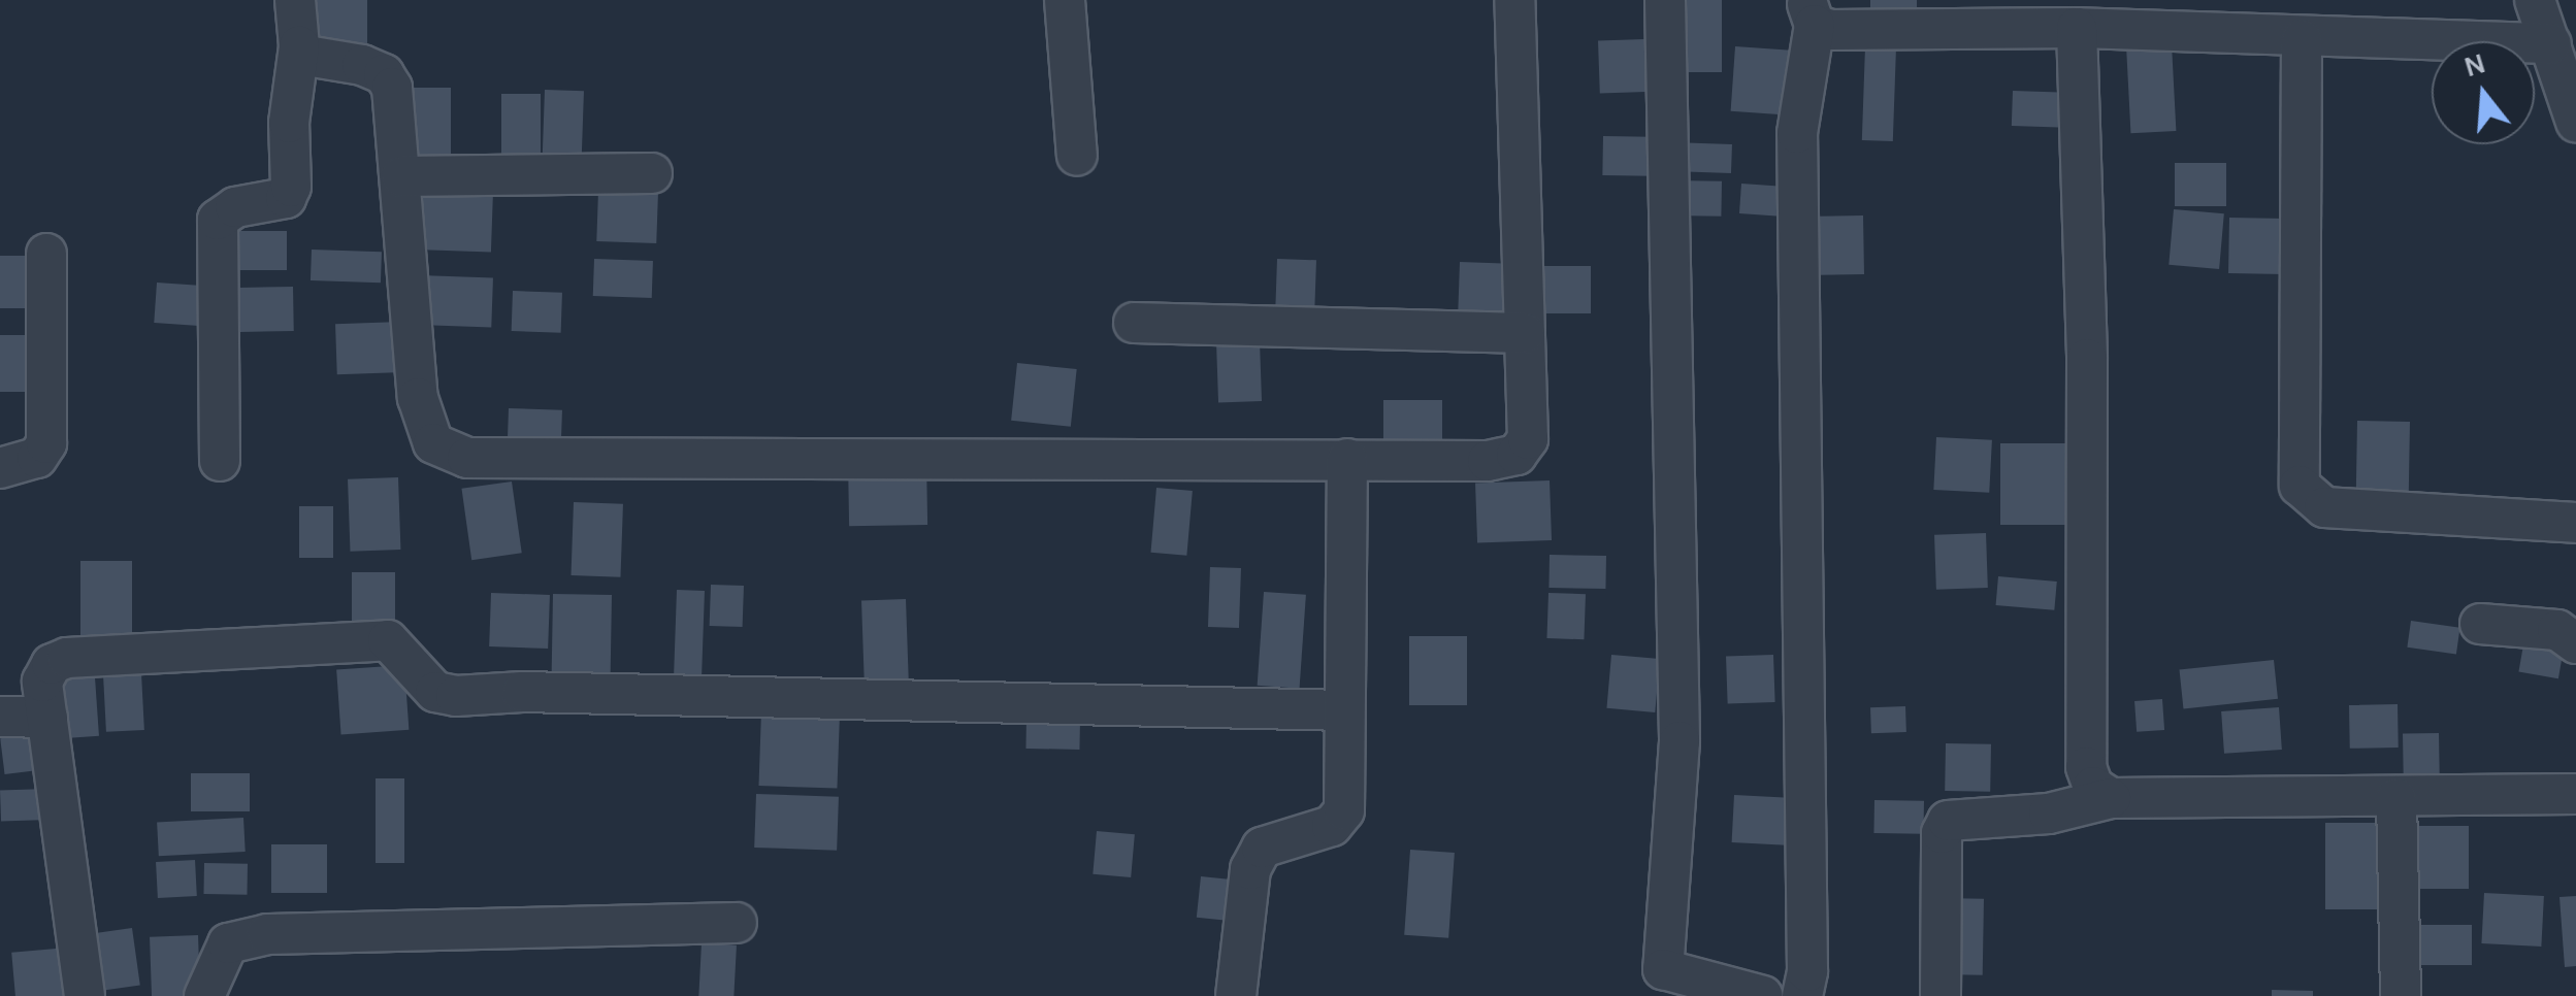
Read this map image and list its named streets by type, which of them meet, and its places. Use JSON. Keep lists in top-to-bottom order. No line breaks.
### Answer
{"north":"top"}
